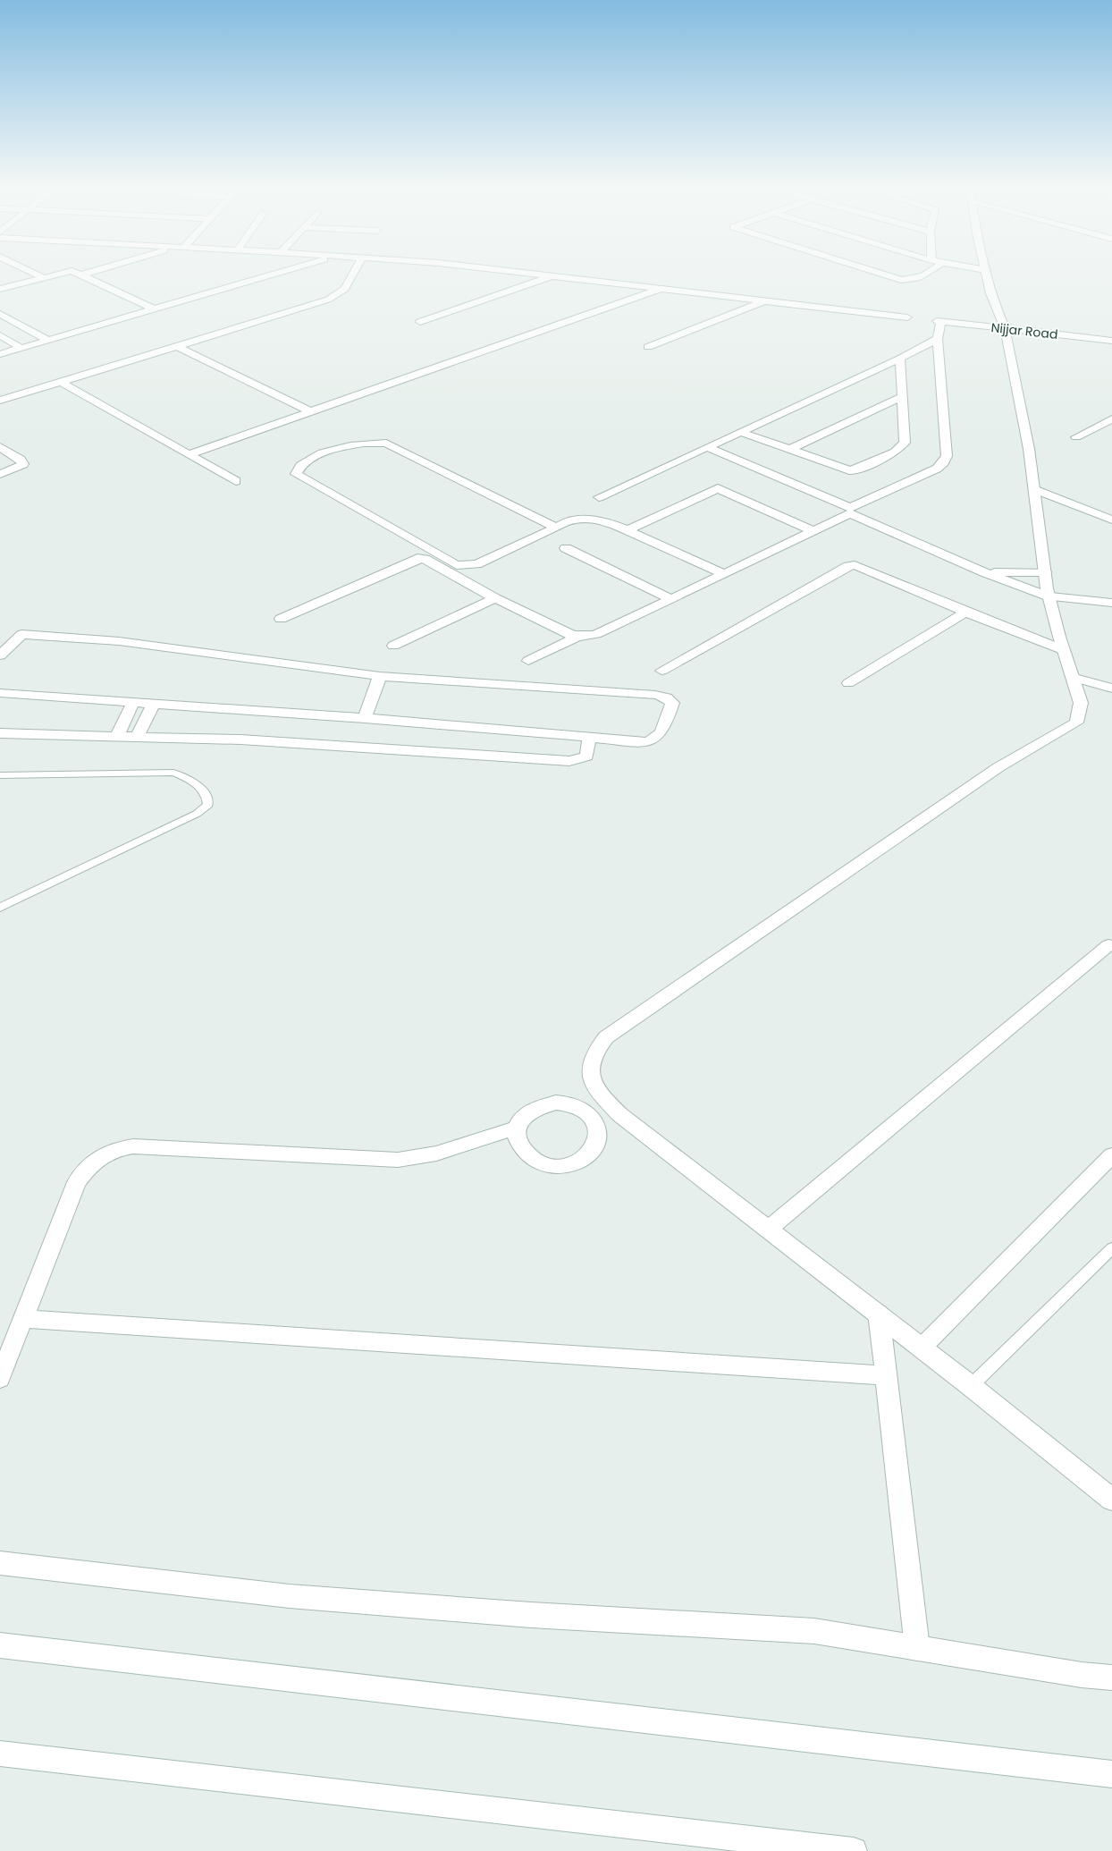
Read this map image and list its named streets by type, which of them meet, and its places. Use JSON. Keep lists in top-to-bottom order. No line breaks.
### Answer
{"streets":{"street":["Nijjar Road"]}}
